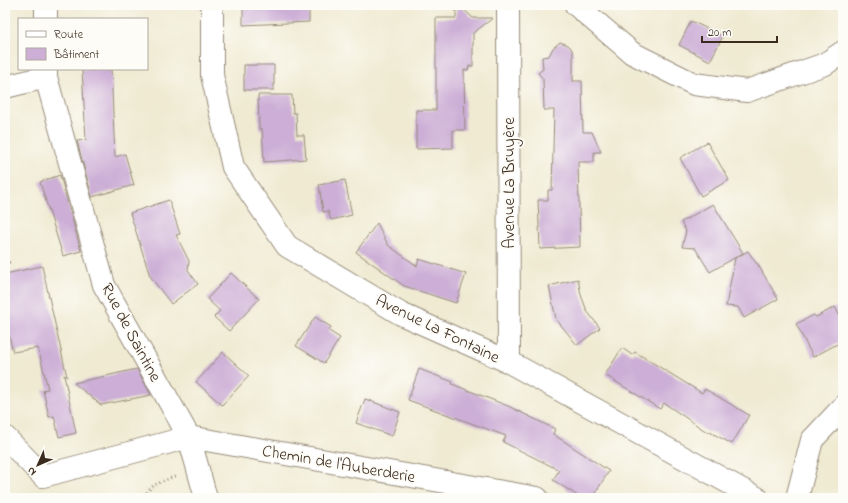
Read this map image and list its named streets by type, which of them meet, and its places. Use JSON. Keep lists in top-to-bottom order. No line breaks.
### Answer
{"streets":{"street":["Avenue La Bruyère","Avenue La Fontaine","Rue de Saintine","Chemin de l'Auberderie"]},"crossings":[["Avenue La Bruyère","Avenue La Fontaine"],["Rue de Saintine","Chemin de l'Auberderie"]],"legend":["Route","Bâtiment"],"scale_bar":"20 m","north":"bottom left"}
